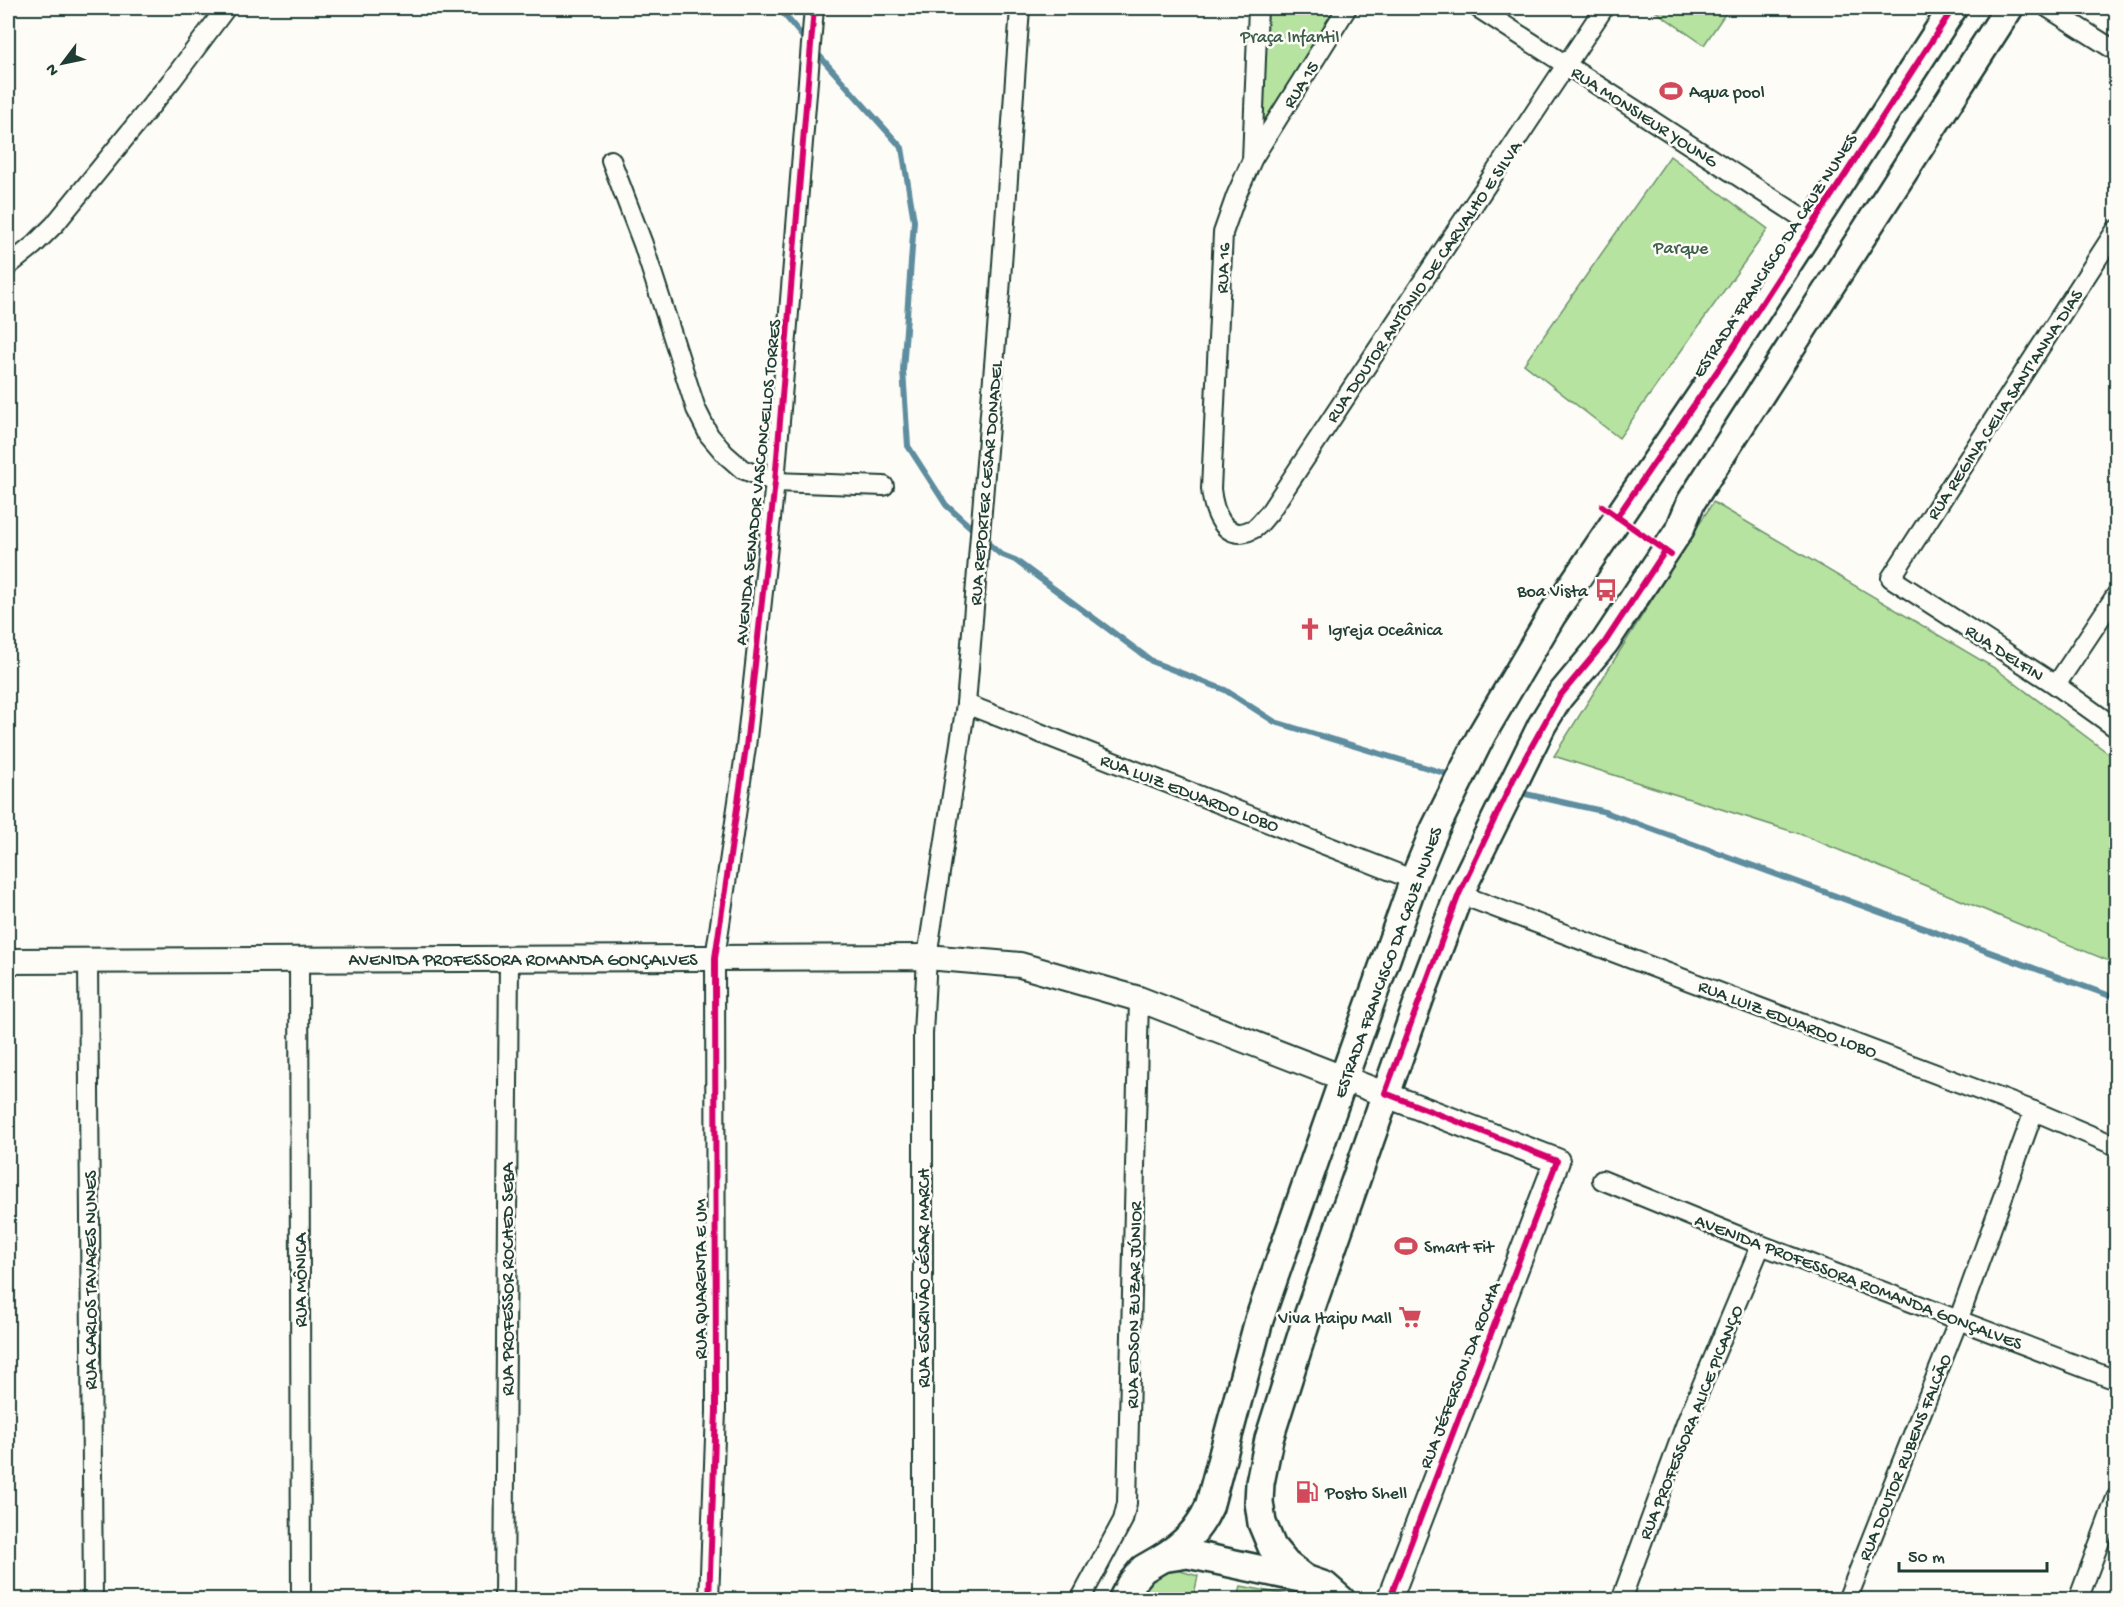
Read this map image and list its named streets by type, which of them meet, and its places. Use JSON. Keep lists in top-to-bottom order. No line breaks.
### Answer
{"streets":{"main road":["ESTRADA FRANCISCO DA CRUZ NUNES"],"street":["RUA 15","RUA MONSIEUR YOUNG","RUA 16","RUA DOUTOR ANTÔNIO DE CARVALHO E SILVA","RUA REGINA CELIA SANT'ANNA DIAS","AVENIDA SENADOR VASCONCELLOS TORRES","RUA REPORTER CESAR DONADEL","RUA DELFIN","RUA LUIZ EDUARDO LOBO","AVENIDA PROFESSORA ROMANDA GONÇALVES","RUA ESCRIVÃO CÉSAR MARCH","RUA PROFESSOR ROCHED SEBA","RUA QUARENTA E UM","RUA CARLOS TAVARES NUNES","RUA MÔNICA","RUA EDSON ZUZAR JÚNIOR","RUA JÉFERSON DA ROCHA","RUA PROFESSORA ALICE PICANÇO","RUA DOUTOR RUBENS FALCÃO"]},"crossings":[["RUA 15","RUA 16"],["RUA MONSIEUR YOUNG","ESTRADA FRANCISCO DA CRUZ NUNES"],["RUA MONSIEUR YOUNG","RUA DOUTOR ANTÔNIO DE CARVALHO E SILVA"],["ESTRADA FRANCISCO DA CRUZ NUNES","RUA LUIZ EDUARDO LOBO"],["ESTRADA FRANCISCO DA CRUZ NUNES","AVENIDA PROFESSORA ROMANDA GONÇALVES"],["RUA 16","RUA DOUTOR ANTÔNIO DE CARVALHO E SILVA"],["RUA REGINA CELIA SANT'ANNA DIAS","RUA DELFIN"],["AVENIDA SENADOR VASCONCELLOS TORRES","AVENIDA PROFESSORA ROMANDA GONÇALVES"],["AVENIDA SENADOR VASCONCELLOS TORRES","RUA QUARENTA E UM"],["RUA REPORTER CESAR DONADEL","RUA LUIZ EDUARDO LOBO"],["RUA REPORTER CESAR DONADEL","AVENIDA PROFESSORA ROMANDA GONÇALVES"],["RUA REPORTER CESAR DONADEL","RUA ESCRIVÃO CÉSAR MARCH"],["RUA LUIZ EDUARDO LOBO","RUA DOUTOR RUBENS FALCÃO"],["AVENIDA PROFESSORA ROMANDA GONÇALVES","RUA ESCRIVÃO CÉSAR MARCH"],["AVENIDA PROFESSORA ROMANDA GONÇALVES","RUA PROFESSOR ROCHED SEBA"],["AVENIDA PROFESSORA ROMANDA GONÇALVES","RUA QUARENTA E UM"],["AVENIDA PROFESSORA ROMANDA GONÇALVES","RUA CARLOS TAVARES NUNES"],["AVENIDA PROFESSORA ROMANDA GONÇALVES","RUA MÔNICA"],["AVENIDA PROFESSORA ROMANDA GONÇALVES","RUA EDSON ZUZAR JÚNIOR"],["AVENIDA PROFESSORA ROMANDA GONÇALVES","RUA JÉFERSON DA ROCHA"],["AVENIDA PROFESSORA ROMANDA GONÇALVES","RUA PROFESSORA ALICE PICANÇO"],["AVENIDA PROFESSORA ROMANDA GONÇALVES","RUA DOUTOR RUBENS FALCÃO"]],"parks":["Praça Infantil","Parque"],"places":{"sports":["Aqua pool","Smart Fit"],"bus stop":["Boa Vista"],"church":["Igreja Oceânica"],"supermarket":["Viva Itaipu Mall"],"fuel station":["Posto Shell"]},"scale_bar":"50 m","north":"bottom left"}
